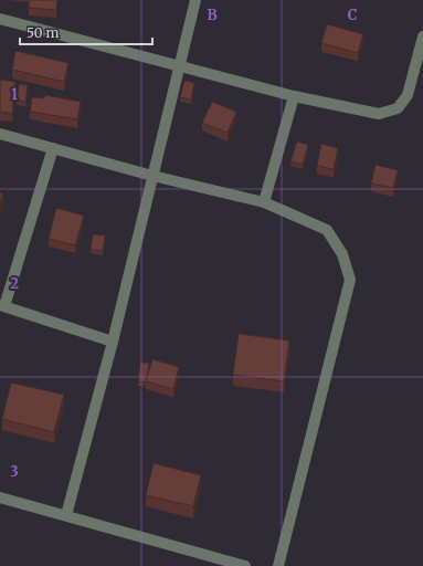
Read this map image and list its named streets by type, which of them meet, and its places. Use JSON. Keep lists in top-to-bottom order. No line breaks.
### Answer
{"scale_bar":"50 m","grid":{"columns":["B","C"],"rows":["1","2","3"]}}
